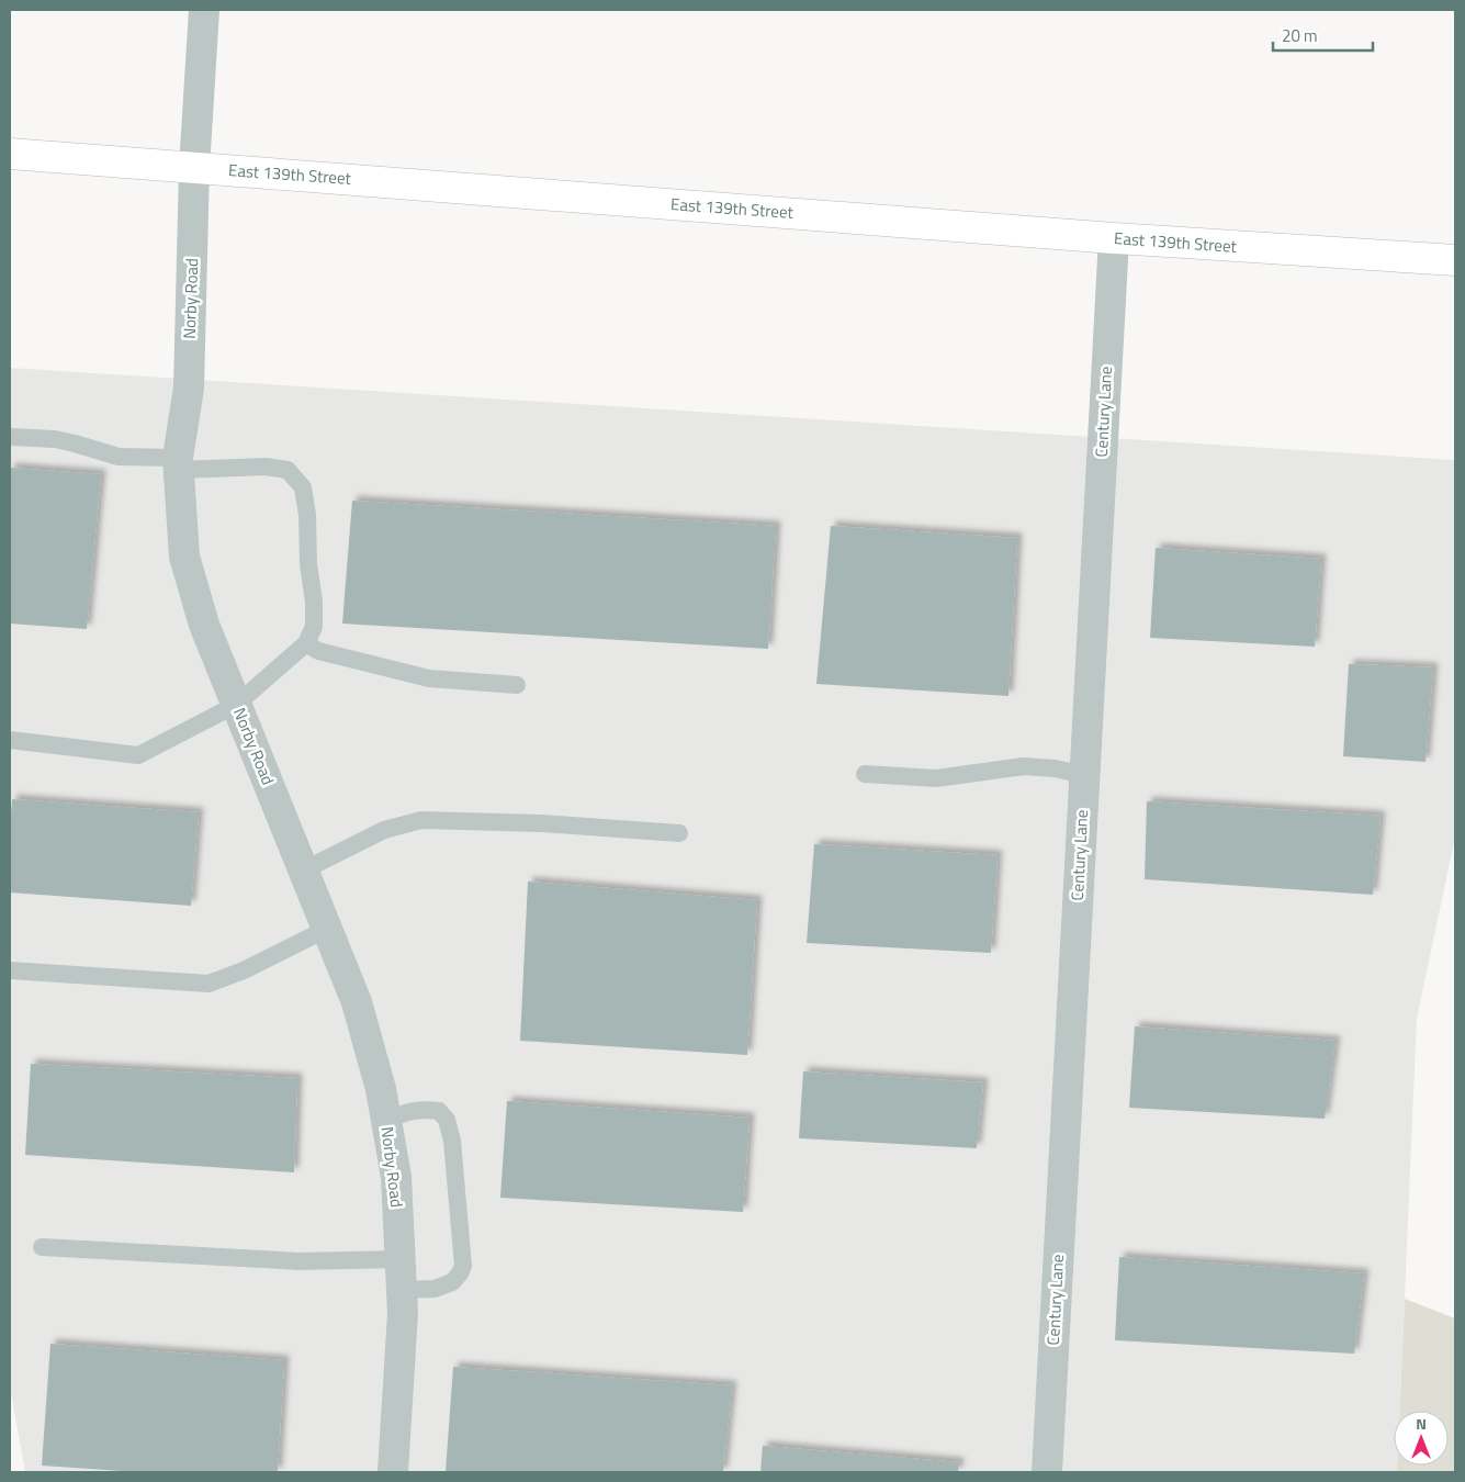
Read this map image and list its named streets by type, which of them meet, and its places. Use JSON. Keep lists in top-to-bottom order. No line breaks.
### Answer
{"streets":{"street":["East 139th Street","Norby Road","Century Lane"]},"crossings":[["East 139th Street","Norby Road"],["East 139th Street","Century Lane"]],"scale_bar":"20 m","north":"top"}
